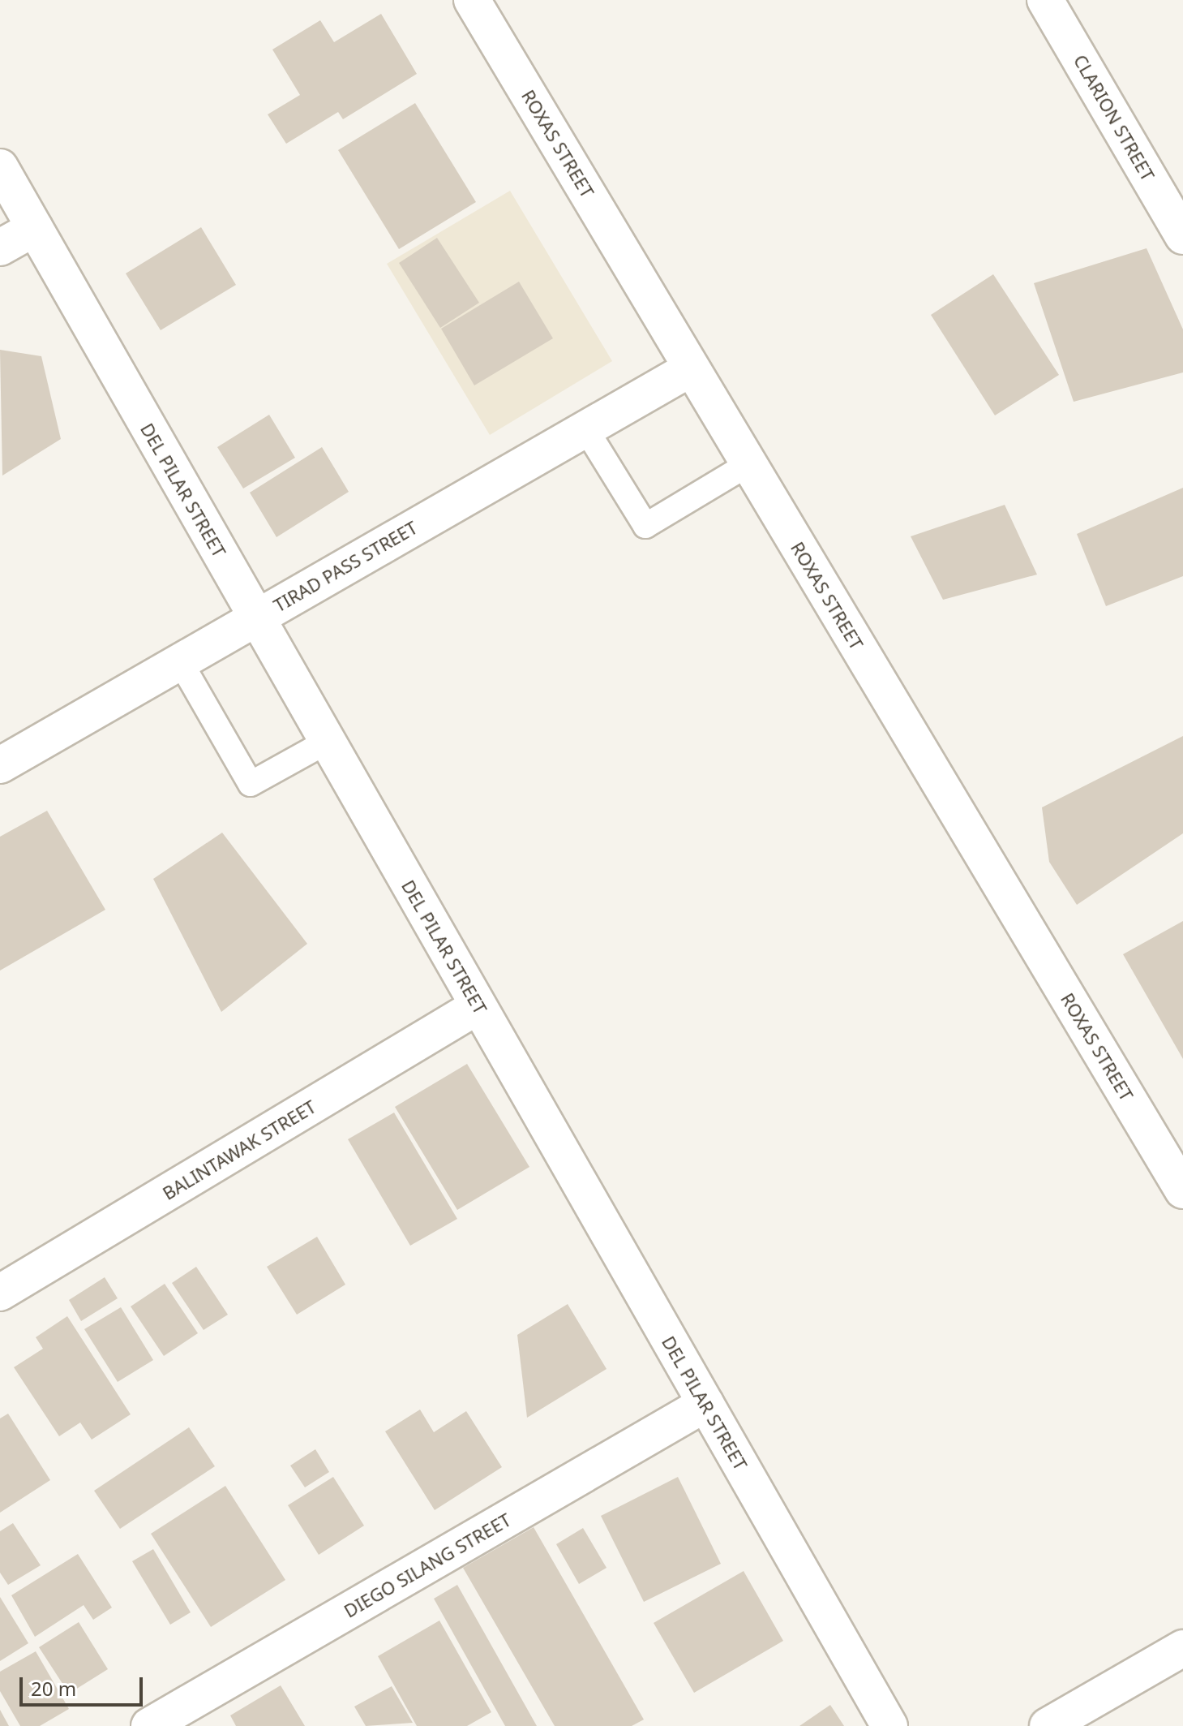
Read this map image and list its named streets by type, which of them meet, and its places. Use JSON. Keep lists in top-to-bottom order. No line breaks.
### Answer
{"streets":{"street":["CLARION STREET","ROXAS STREET","DEL PILAR STREET","TIRAD PASS STREET","BALINTAWAK STREET","DIEGO SILANG STREET"]},"crossings":[["ROXAS STREET","TIRAD PASS STREET"],["DEL PILAR STREET","TIRAD PASS STREET"],["DEL PILAR STREET","BALINTAWAK STREET"],["DEL PILAR STREET","DIEGO SILANG STREET"]],"scale_bar":"20 m"}
